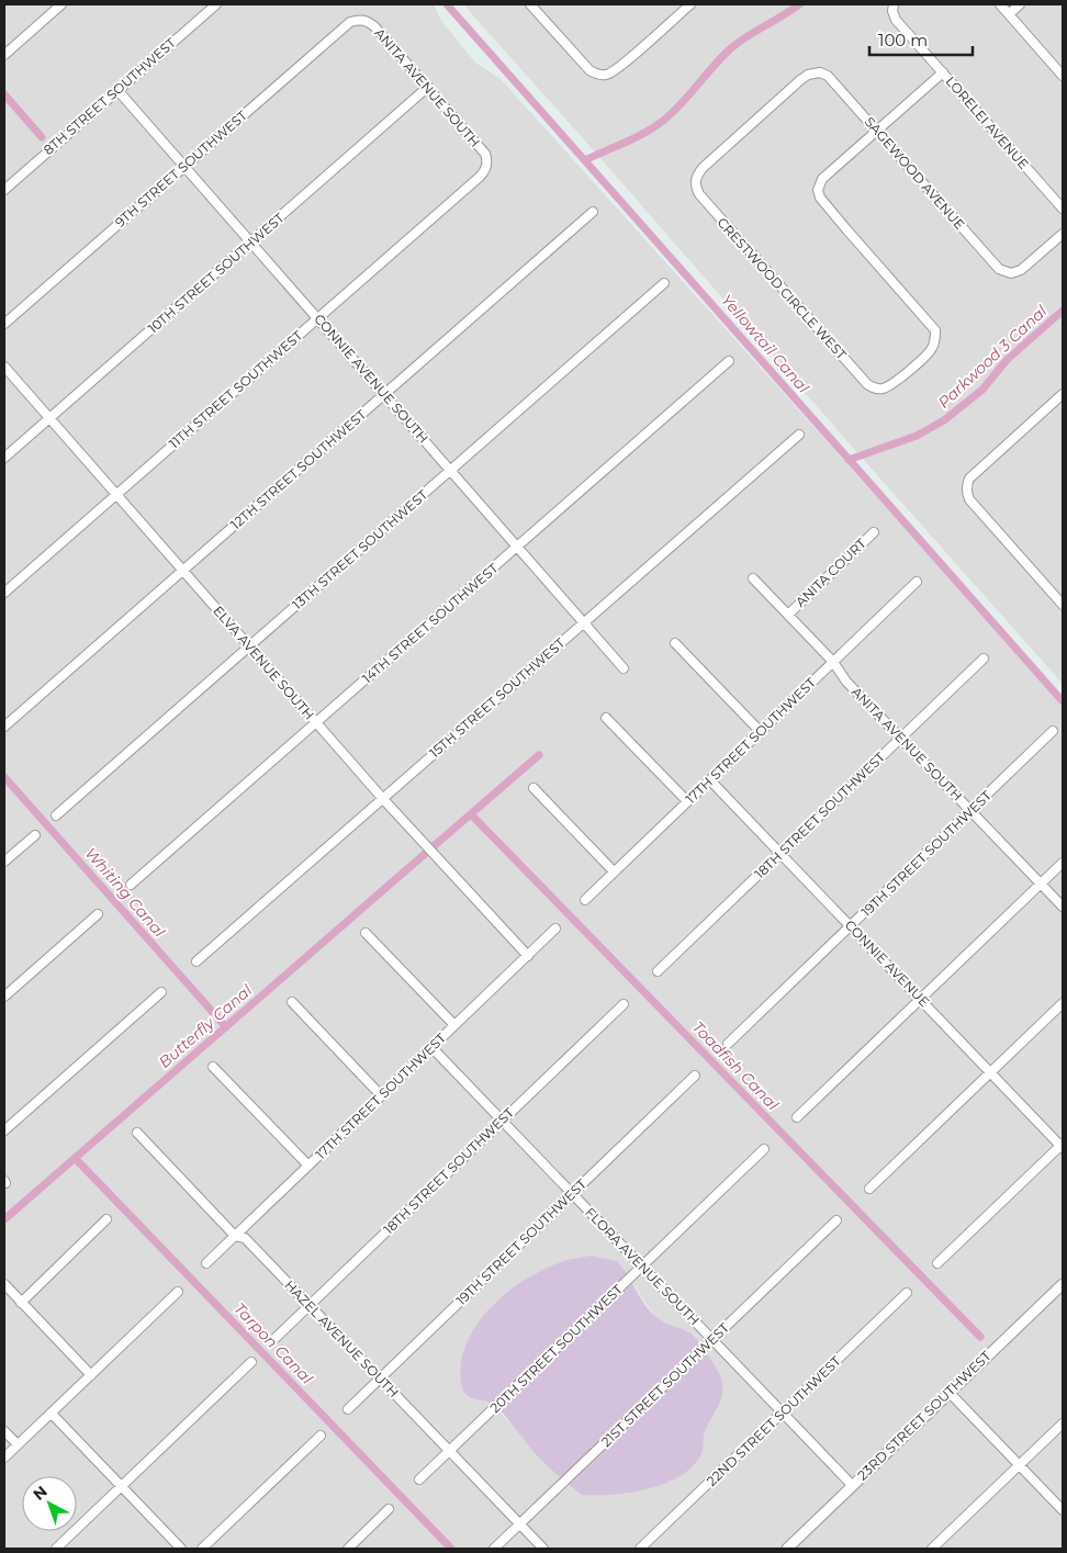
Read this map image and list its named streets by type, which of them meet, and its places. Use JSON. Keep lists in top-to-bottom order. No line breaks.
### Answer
{"streets":{"street":["ANITA AVENUE SOUTH","8TH STREET SOUTHWEST","LORELEI AVENUE","9TH STREET SOUTHWEST","SAGEWOOD AVENUE","10TH STREET SOUTHWEST","CRESTWOOD CIRCLE WEST","CONNIE AVENUE SOUTH","11TH STREET SOUTHWEST","12TH STREET SOUTHWEST","13TH STREET SOUTHWEST","ANITA COURT","14TH STREET SOUTHWEST","ELVA AVENUE SOUTH","15TH STREET SOUTHWEST","17TH STREET SOUTHWEST","18TH STREET SOUTHWEST","19TH STREET SOUTHWEST","CONNIE AVENUE","FLORA AVENUE SOUTH","HAZEL AVENUE SOUTH","20TH STREET SOUTHWEST","21ST STREET SOUTHWEST","23RD STREET SOUTHWEST","22ND STREET SOUTHWEST"]},"crossings":[["ANITA AVENUE SOUTH","9TH STREET SOUTHWEST"],["ANITA AVENUE SOUTH","10TH STREET SOUTHWEST"],["ANITA AVENUE SOUTH","11TH STREET SOUTHWEST"],["ANITA AVENUE SOUTH","ANITA COURT"],["ANITA AVENUE SOUTH","17TH STREET SOUTHWEST"],["ANITA AVENUE SOUTH","18TH STREET SOUTHWEST"],["ANITA AVENUE SOUTH","19TH STREET SOUTHWEST"],["8TH STREET SOUTHWEST","CONNIE AVENUE SOUTH"],["9TH STREET SOUTHWEST","CONNIE AVENUE SOUTH"],["SAGEWOOD AVENUE","CRESTWOOD CIRCLE WEST"],["10TH STREET SOUTHWEST","CONNIE AVENUE SOUTH"],["10TH STREET SOUTHWEST","ELVA AVENUE SOUTH"],["CONNIE AVENUE SOUTH","11TH STREET SOUTHWEST"],["CONNIE AVENUE SOUTH","12TH STREET SOUTHWEST"],["CONNIE AVENUE SOUTH","13TH STREET SOUTHWEST"],["CONNIE AVENUE SOUTH","14TH STREET SOUTHWEST"],["CONNIE AVENUE SOUTH","15TH STREET SOUTHWEST"],["11TH STREET SOUTHWEST","ELVA AVENUE SOUTH"],["12TH STREET SOUTHWEST","ELVA AVENUE SOUTH"],["13TH STREET SOUTHWEST","ELVA AVENUE SOUTH"],["14TH STREET SOUTHWEST","ELVA AVENUE SOUTH"],["ELVA AVENUE SOUTH","15TH STREET SOUTHWEST"],["ELVA AVENUE SOUTH","17TH STREET SOUTHWEST"],["17TH STREET SOUTHWEST","CONNIE AVENUE"],["17TH STREET SOUTHWEST","FLORA AVENUE SOUTH"],["17TH STREET SOUTHWEST","HAZEL AVENUE SOUTH"],["18TH STREET SOUTHWEST","CONNIE AVENUE"],["18TH STREET SOUTHWEST","FLORA AVENUE SOUTH"],["18TH STREET SOUTHWEST","HAZEL AVENUE SOUTH"],["19TH STREET SOUTHWEST","CONNIE AVENUE"],["19TH STREET SOUTHWEST","FLORA AVENUE SOUTH"],["19TH STREET SOUTHWEST","HAZEL AVENUE SOUTH"],["FLORA AVENUE SOUTH","20TH STREET SOUTHWEST"],["FLORA AVENUE SOUTH","21ST STREET SOUTHWEST"],["FLORA AVENUE SOUTH","23RD STREET SOUTHWEST"],["FLORA AVENUE SOUTH","22ND STREET SOUTHWEST"],["HAZEL AVENUE SOUTH","20TH STREET SOUTHWEST"],["HAZEL AVENUE SOUTH","21ST STREET SOUTHWEST"]],"water":["Yellowtail Canal","Parkwood 3 Canal","Whiting Canal","Butterfly Canal","Toadfish Canal","Tarpon Canal"],"scale_bar":"100 m","north":"top left"}
